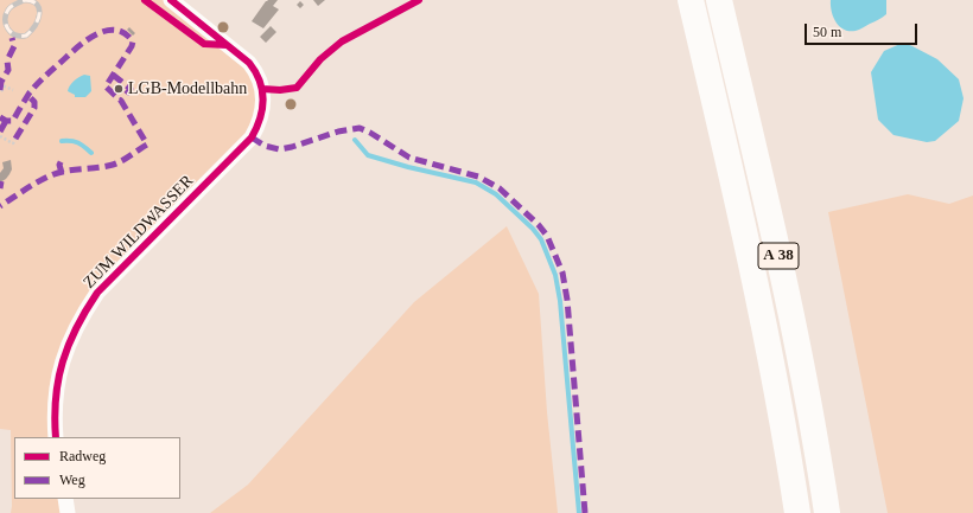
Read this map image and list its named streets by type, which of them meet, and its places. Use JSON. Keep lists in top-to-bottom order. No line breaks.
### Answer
{"streets":{"highway":["A 38"],"street":["ZUM WILDWASSER"]},"places":["LGB-Modellbahn"],"legend":["Radweg","Weg"],"scale_bar":"50 m"}
